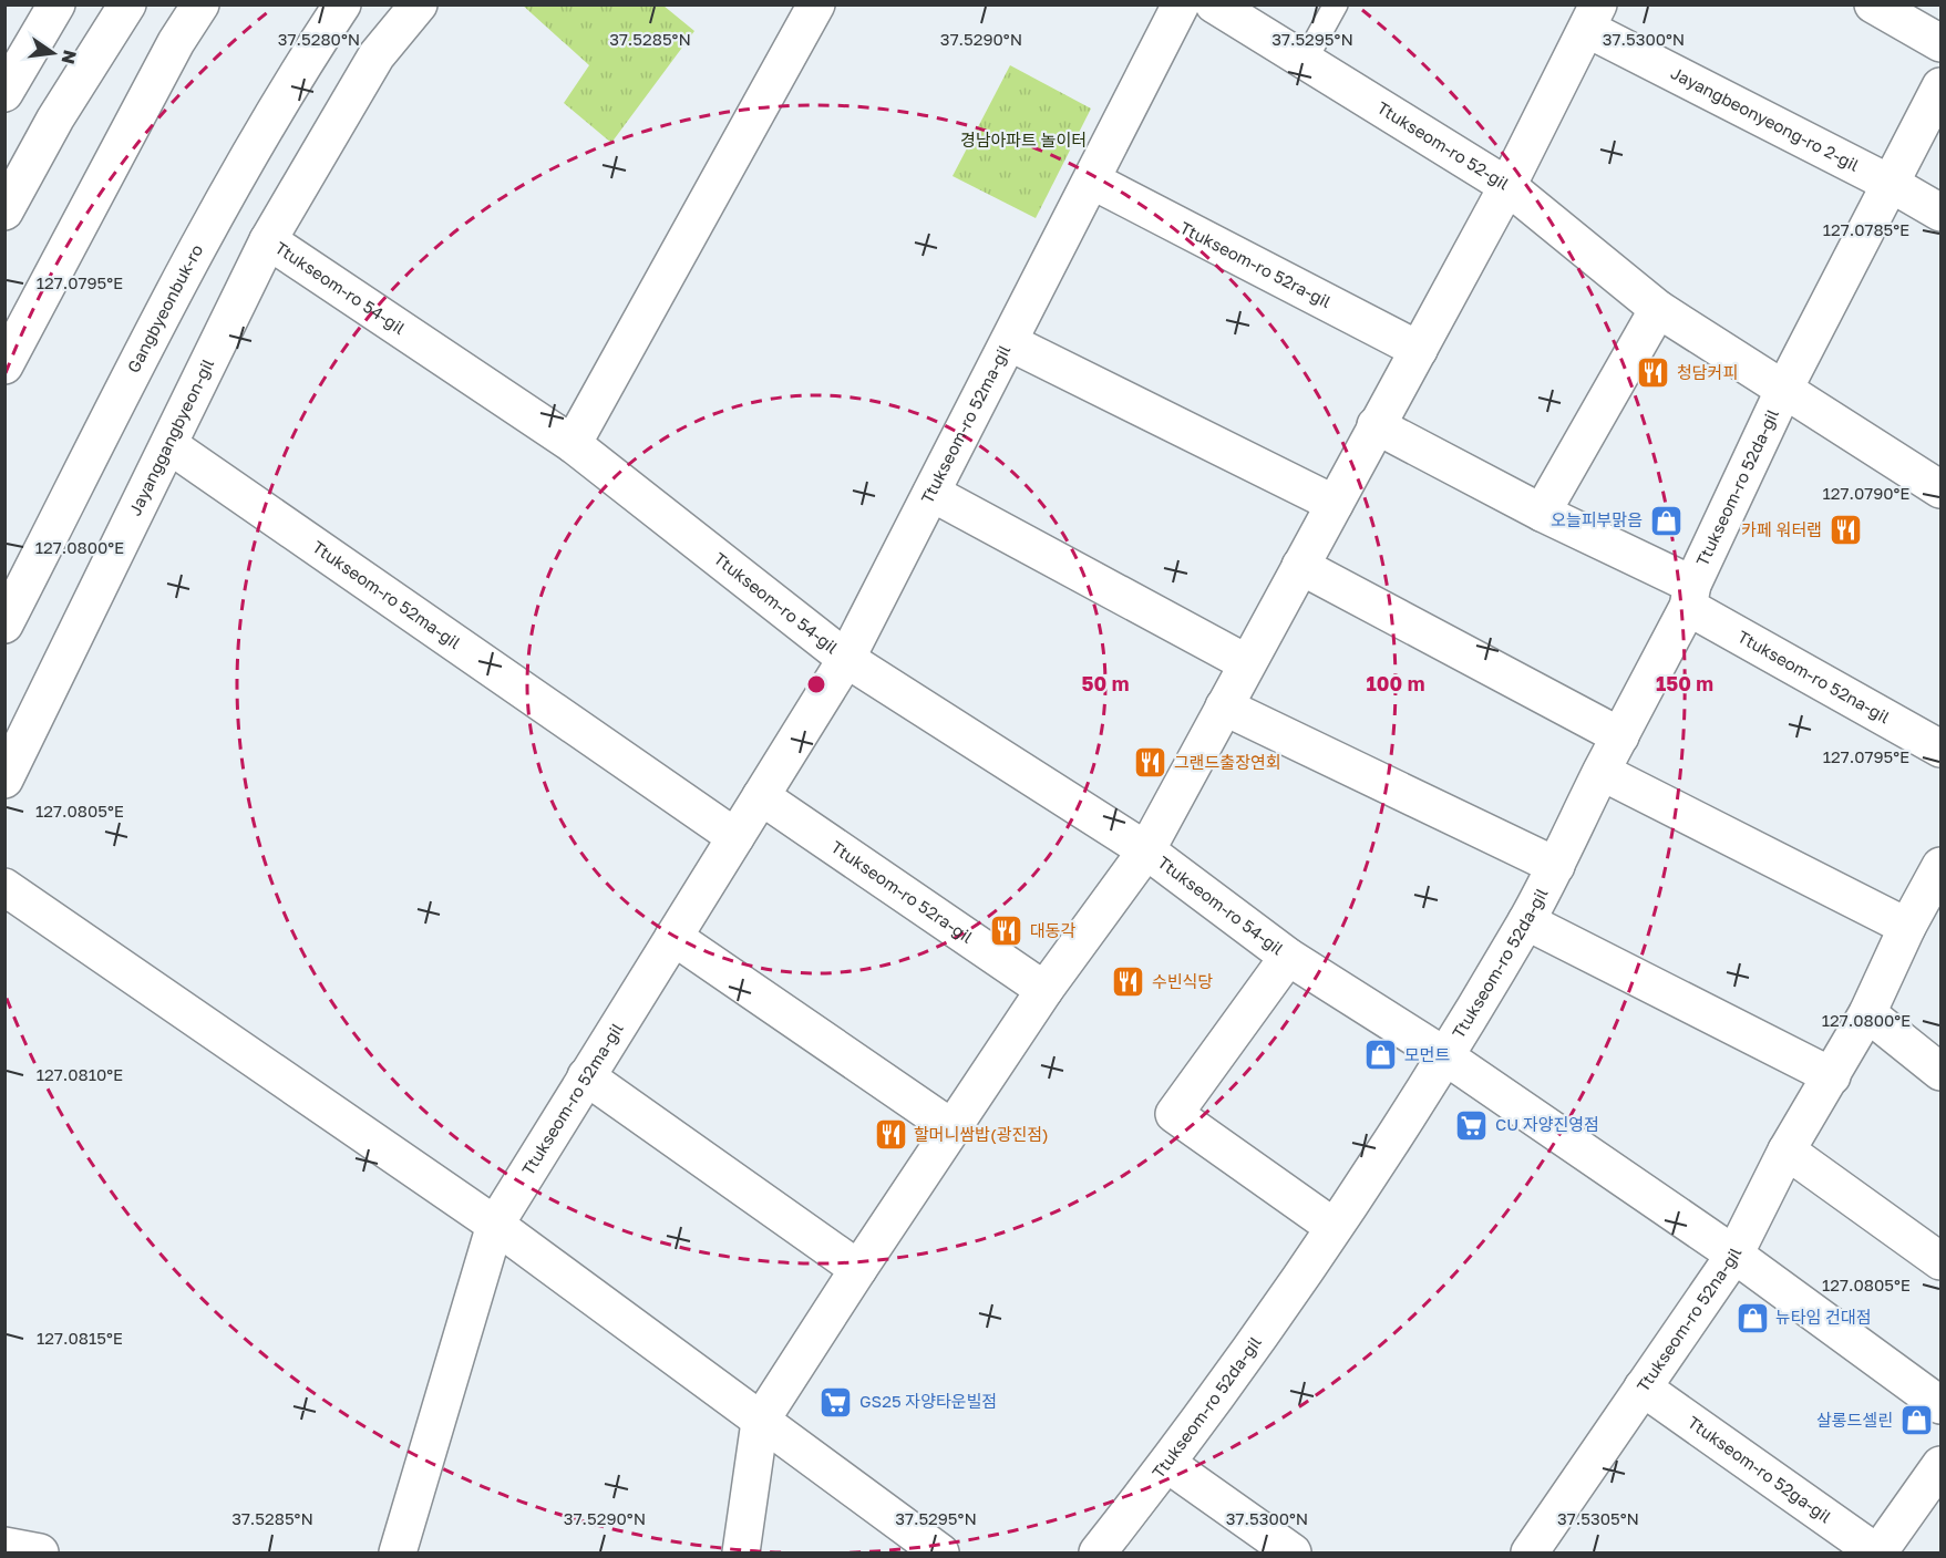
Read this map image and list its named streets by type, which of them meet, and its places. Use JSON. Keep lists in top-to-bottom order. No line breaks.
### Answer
{"streets":{"main road":["Jayangbeonyeong-ro 2-gil","Ttukseom-ro 52-gil","Ttukseom-ro 52ra-gil","Ttukseom-ro 54-gil","Gangbyeonbuk-ro","Ttukseom-ro 52ma-gil","Jayanggangbyeon-gil","Ttukseom-ro 52da-gil","Ttukseom-ro 52na-gil","Ttukseom-ro 52ga-gil"]},"crossings":[["Jayangbeonyeong-ro 2-gil","Ttukseom-ro 52-gil"],["Jayangbeonyeong-ro 2-gil","Ttukseom-ro 52da-gil"],["Ttukseom-ro 52-gil","Ttukseom-ro 52da-gil"],["Ttukseom-ro 52ra-gil","Ttukseom-ro 52ma-gil"],["Ttukseom-ro 54-gil","Ttukseom-ro 52ma-gil"],["Ttukseom-ro 54-gil","Jayanggangbyeon-gil"],["Ttukseom-ro 54-gil","Ttukseom-ro 52da-gil"],["Ttukseom-ro 54-gil","Ttukseom-ro 52na-gil"],["Ttukseom-ro 52ma-gil","Jayanggangbyeon-gil"],["Ttukseom-ro 52da-gil","Ttukseom-ro 52na-gil"],["Ttukseom-ro 52na-gil","Ttukseom-ro 52ga-gil"]],"parks":["경남아파트 놀이터"],"places":{"restaurant":["청담커피","카페 워터랩","그랜드출장연회","대동각","수빈식당","할머니쌈밥(광진점)"],"shop":["오늘피부맑음","모먼트","뉴타임 건대점","살롱드셀린"],"supermarket":["CU 자양진영점","GS25 자양타운빌점"]},"north":"right","coordinates":["37.5280°N","37.5285°N","37.5290°N","37.5295°N","37.5300°N","127.0785°E","127.0795°E","127.0790°E","127.0800°E","127.0805°E","127.0810°E","127.0815°E","37.5305°N"],"rings":["50 m","100 m","150 m"]}
